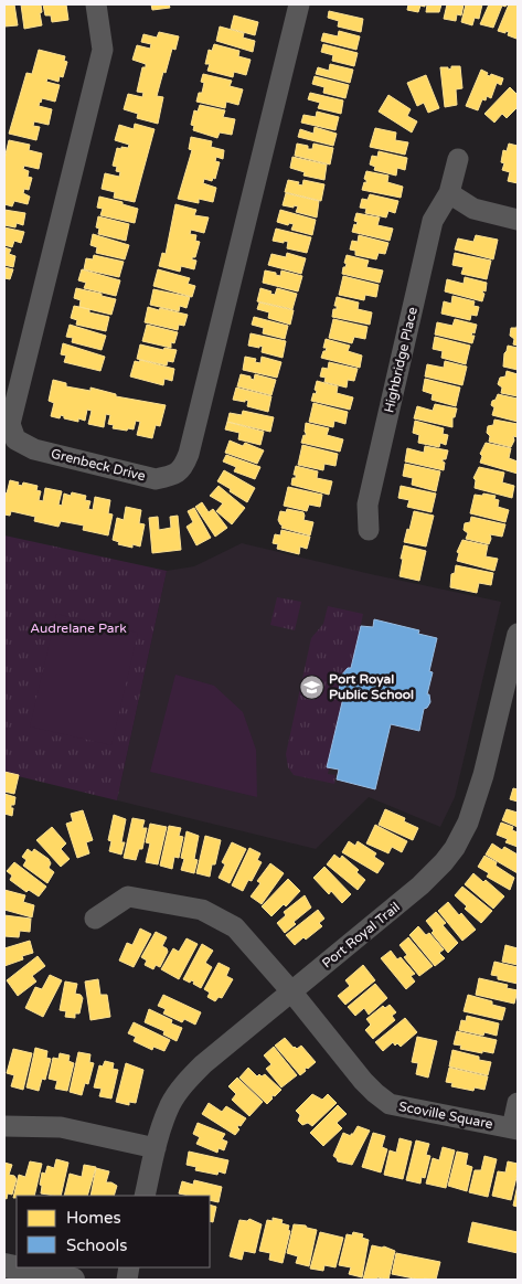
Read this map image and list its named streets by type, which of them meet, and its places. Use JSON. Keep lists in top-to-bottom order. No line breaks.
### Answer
{"streets":{"street":["Highbridge Place","Grenbeck Drive","Port Royal Trail","Scoville Square"]},"crossings":[["Port Royal Trail","Scoville Square"]],"parks":["Audrelane Park"],"places":{"school or university":["Port Royal Public School"]},"legend":["Homes","Schools"]}
